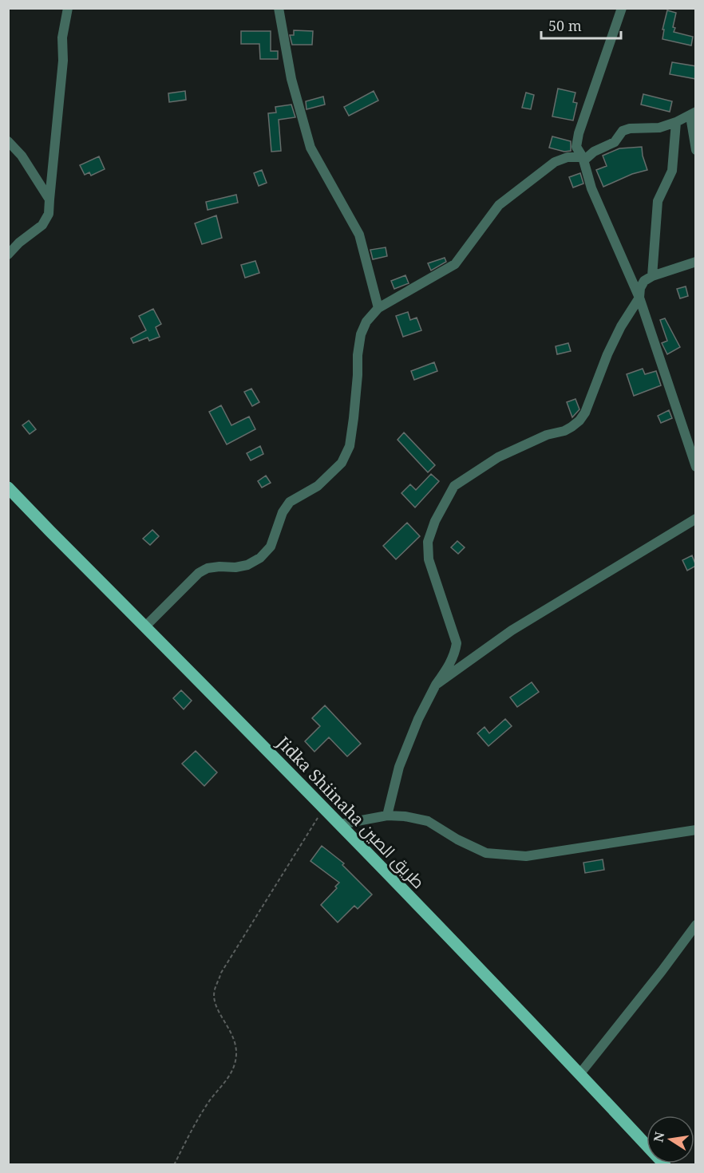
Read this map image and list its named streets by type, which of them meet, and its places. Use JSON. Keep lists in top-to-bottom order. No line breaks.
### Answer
{"streets":{"main road":["Jidka Shiinaha طريق الصين"]},"scale_bar":"50 m","north":"left"}
